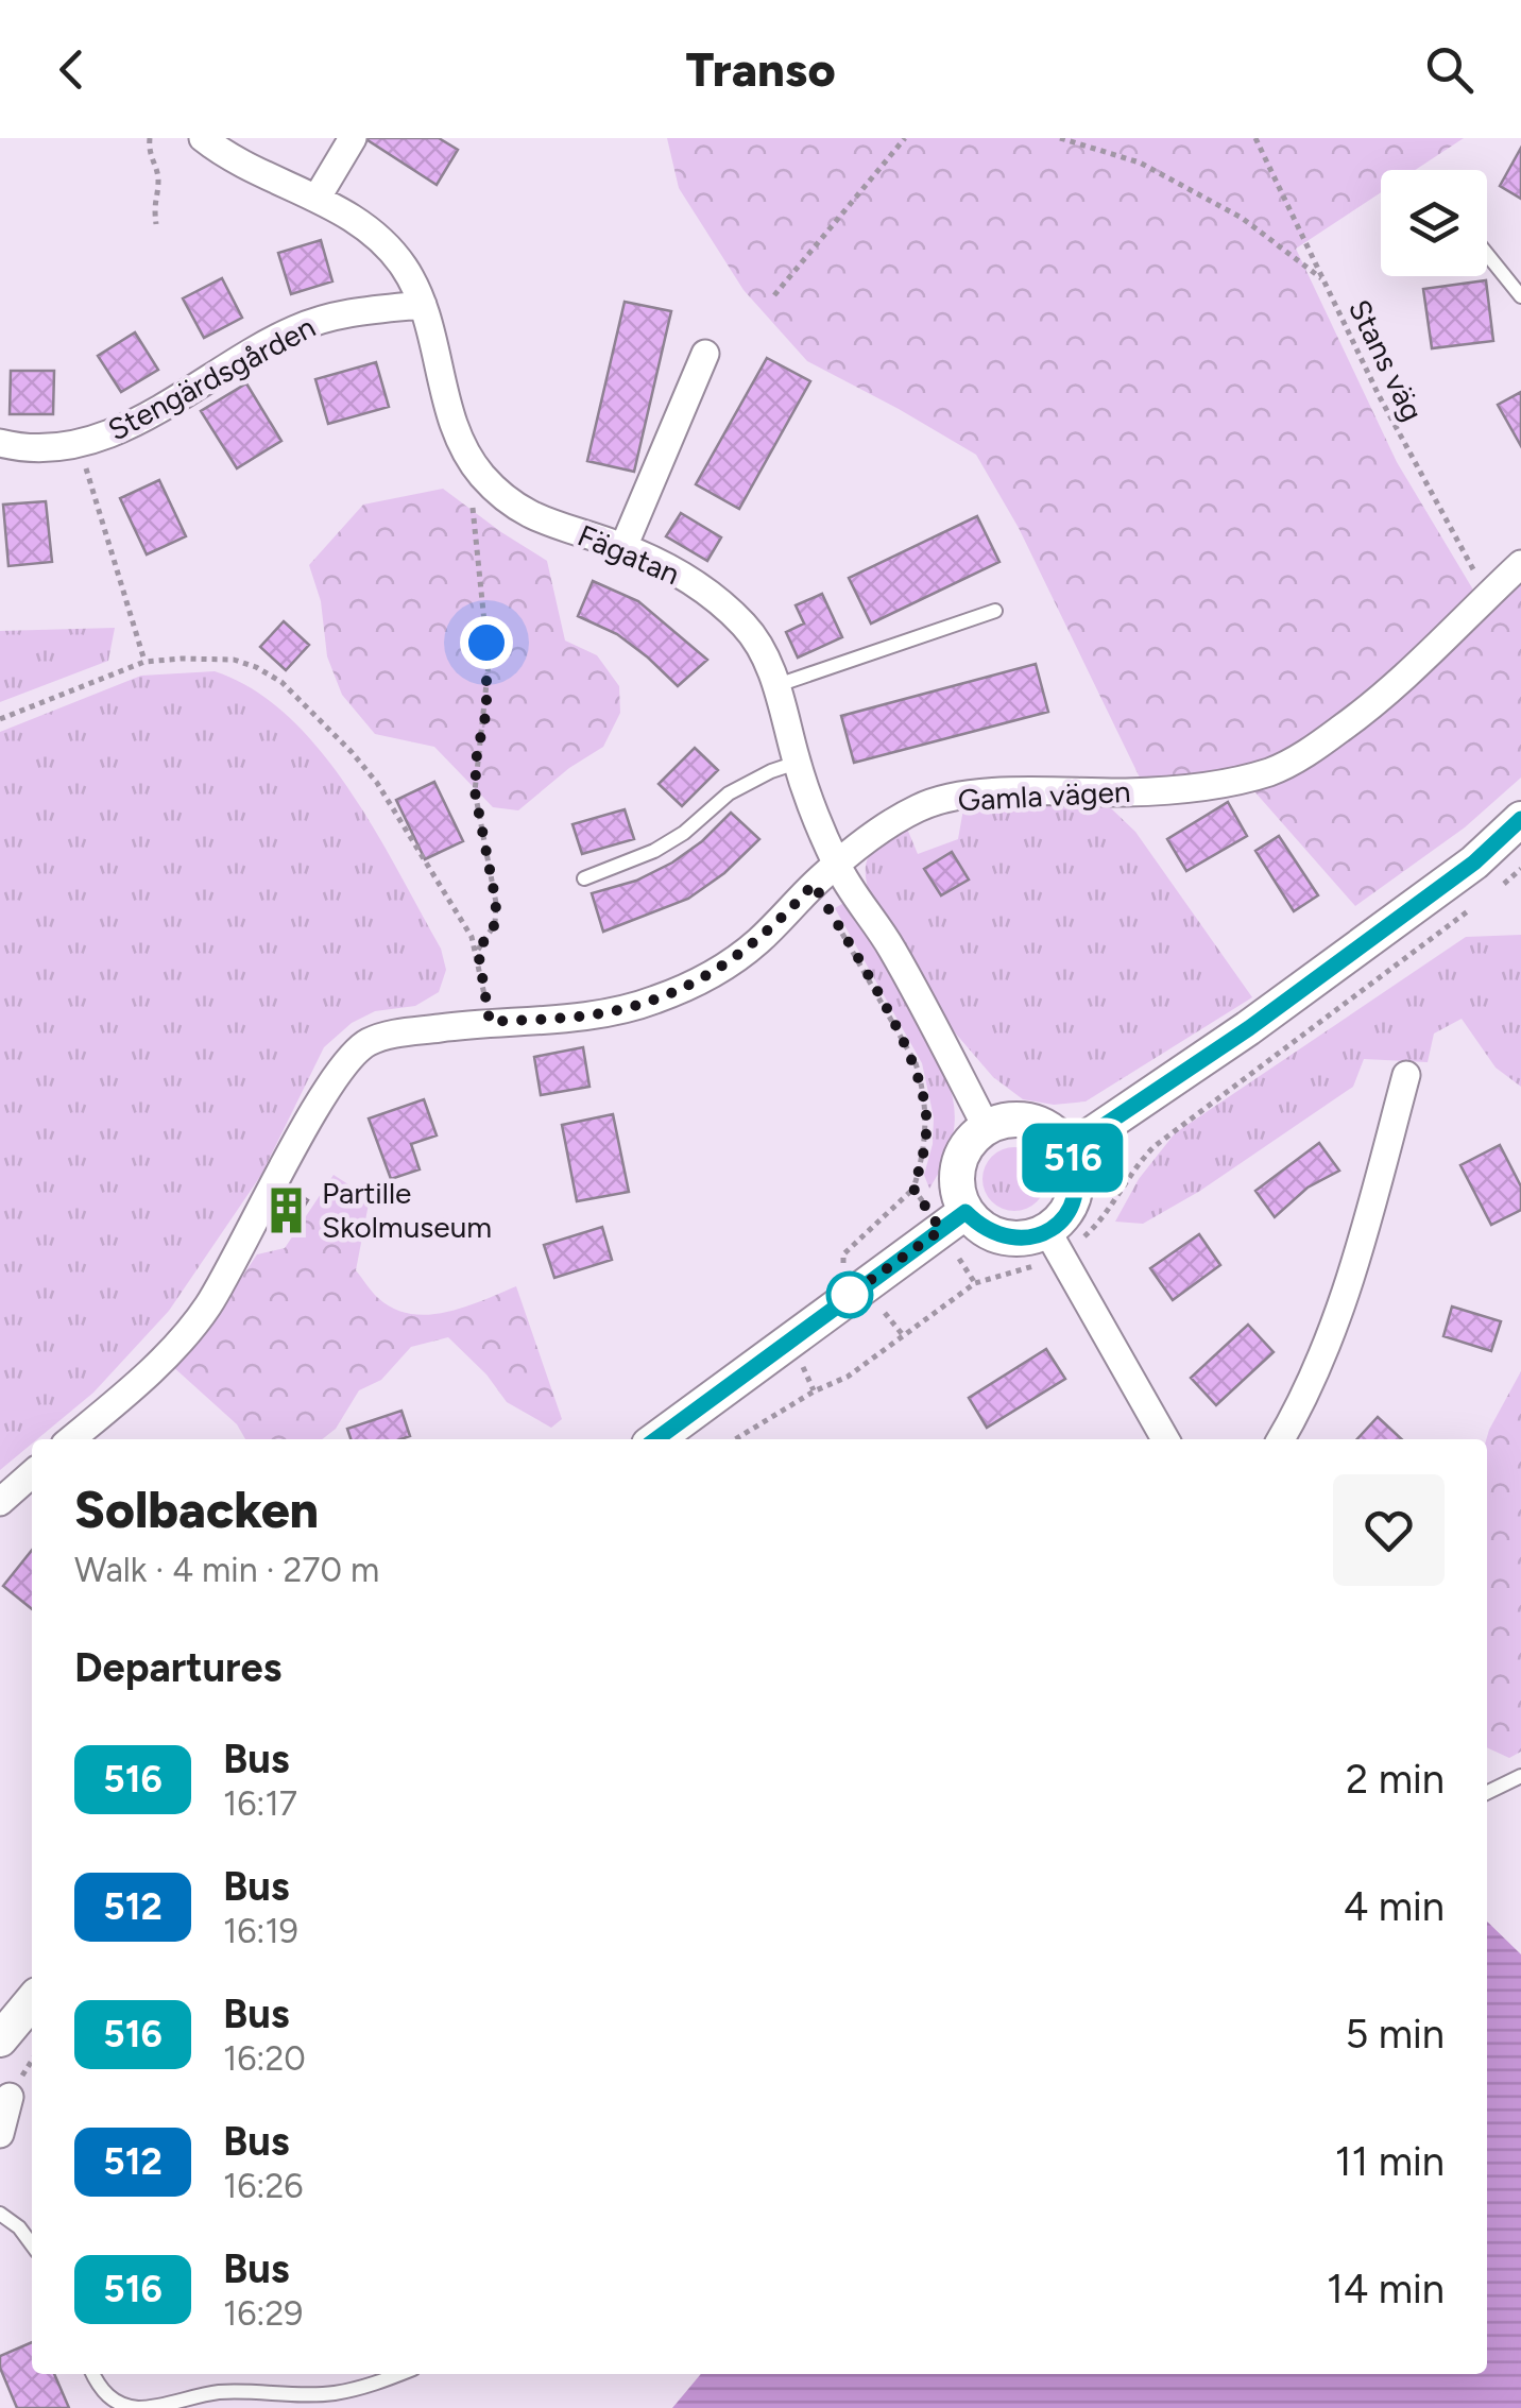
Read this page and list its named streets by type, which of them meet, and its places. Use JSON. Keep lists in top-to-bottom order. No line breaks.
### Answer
{"streets":{"street":["Stengärdsgården","Fägatan","Gamla vägen"],"path":["Stans väg"]},"crossings":[["Stans väg","Gamla vägen"],["Stengärdsgården","Fägatan"],["Fägatan","Gamla vägen"]],"places":{"building":["Partille Skolmuseum"]},"lines":["bus line 516"],"page":{"header":"Transo","on_map":"516","heading":[["Solbacken","Walk · 4 min · 270 m"],"Departures"],"list":[{"mark":"516","name":"Bus","note":"16:17","value":"2 min"},{"mark":"512","name":"Bus","note":"16:19","value":"4 min"},{"mark":"516","name":"Bus","note":"16:20","value":"5 min"},{"mark":"512","name":"Bus","note":"16:26","value":"11 min"},{"mark":"516","name":"Bus","note":"16:29","value":"14 min"}]}}
